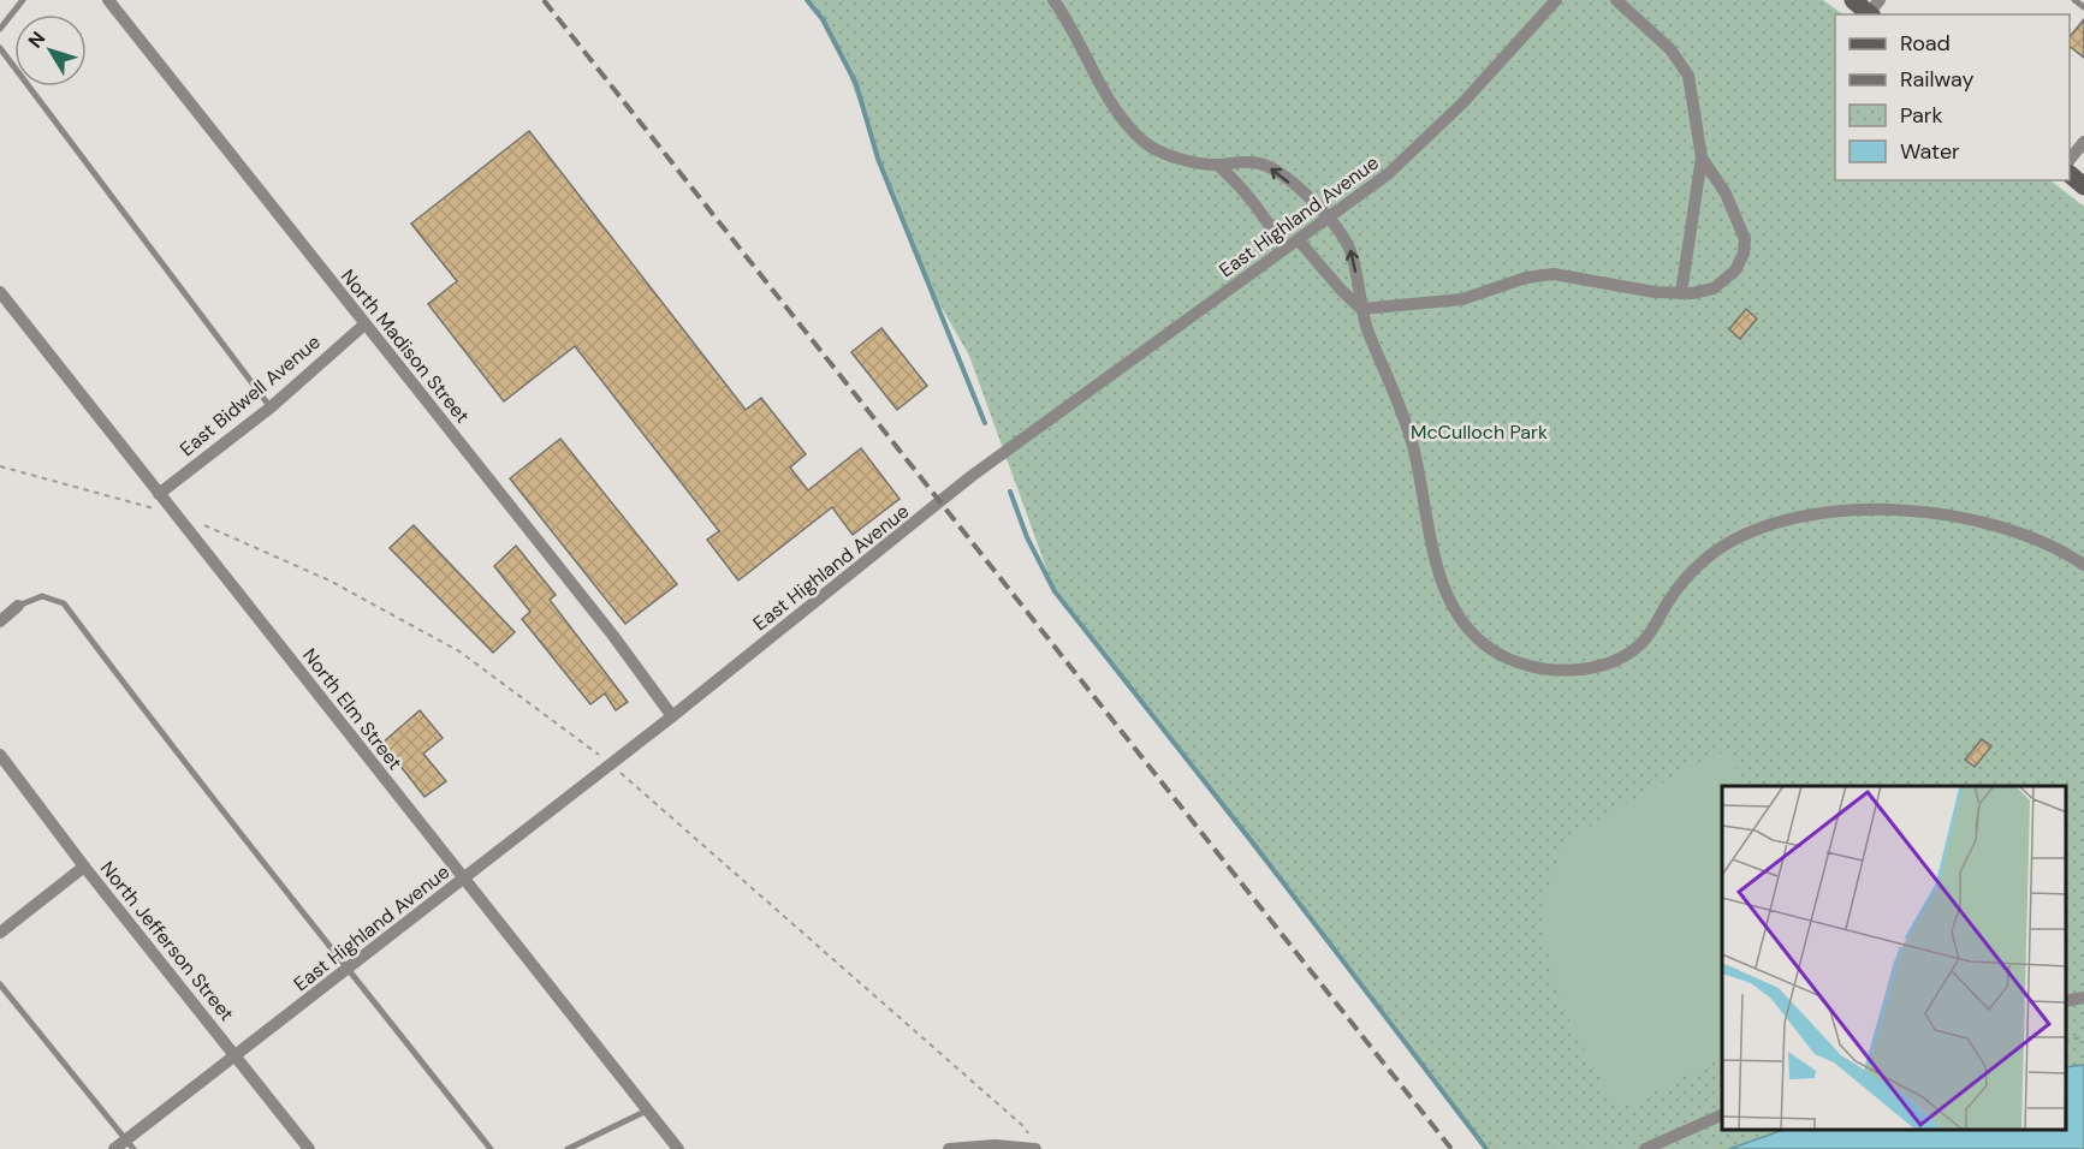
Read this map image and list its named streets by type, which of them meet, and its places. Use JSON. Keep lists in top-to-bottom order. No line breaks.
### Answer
{"streets":{"street":["East Highland Avenue","North Madison Street","East Bidwell Avenue","North Elm Street","North Jefferson Street"]},"crossings":[["East Highland Avenue","North Madison Street"],["East Highland Avenue","North Elm Street"],["East Highland Avenue","North Jefferson Street"],["North Madison Street","East Bidwell Avenue"],["East Bidwell Avenue","North Elm Street"]],"parks":["McCulloch Park"],"legend":["Road","Railway","Park","Water"],"north":"top left"}
